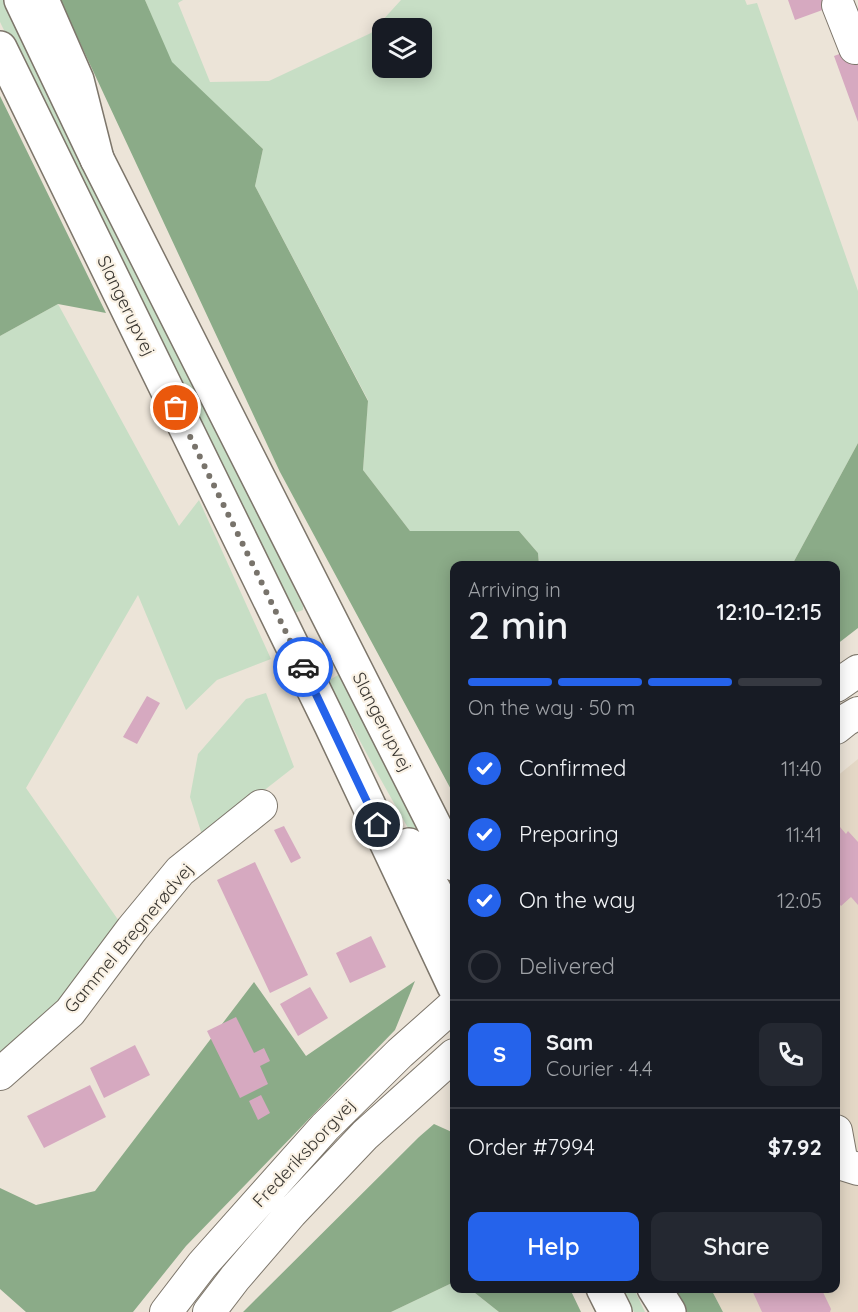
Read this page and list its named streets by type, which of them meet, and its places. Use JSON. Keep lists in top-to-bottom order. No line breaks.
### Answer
{"streets":{"main road":["Slangerupvej"],"street":["Gammel Bregnerødvej","Frederiksborgvej"]},"page":{"heading":["2 min","Arriving in","12:10–12:15"],"panel":["Sam","Courier · 4.4","Order #7994","$7.92"],"bar":"On the way · 50 m","list":[["Confirmed","11:40"],["Preparing","11:41"],["On the way","12:05"],"Delivered"],"round":"S","buttons":["Help","Share"]}}
